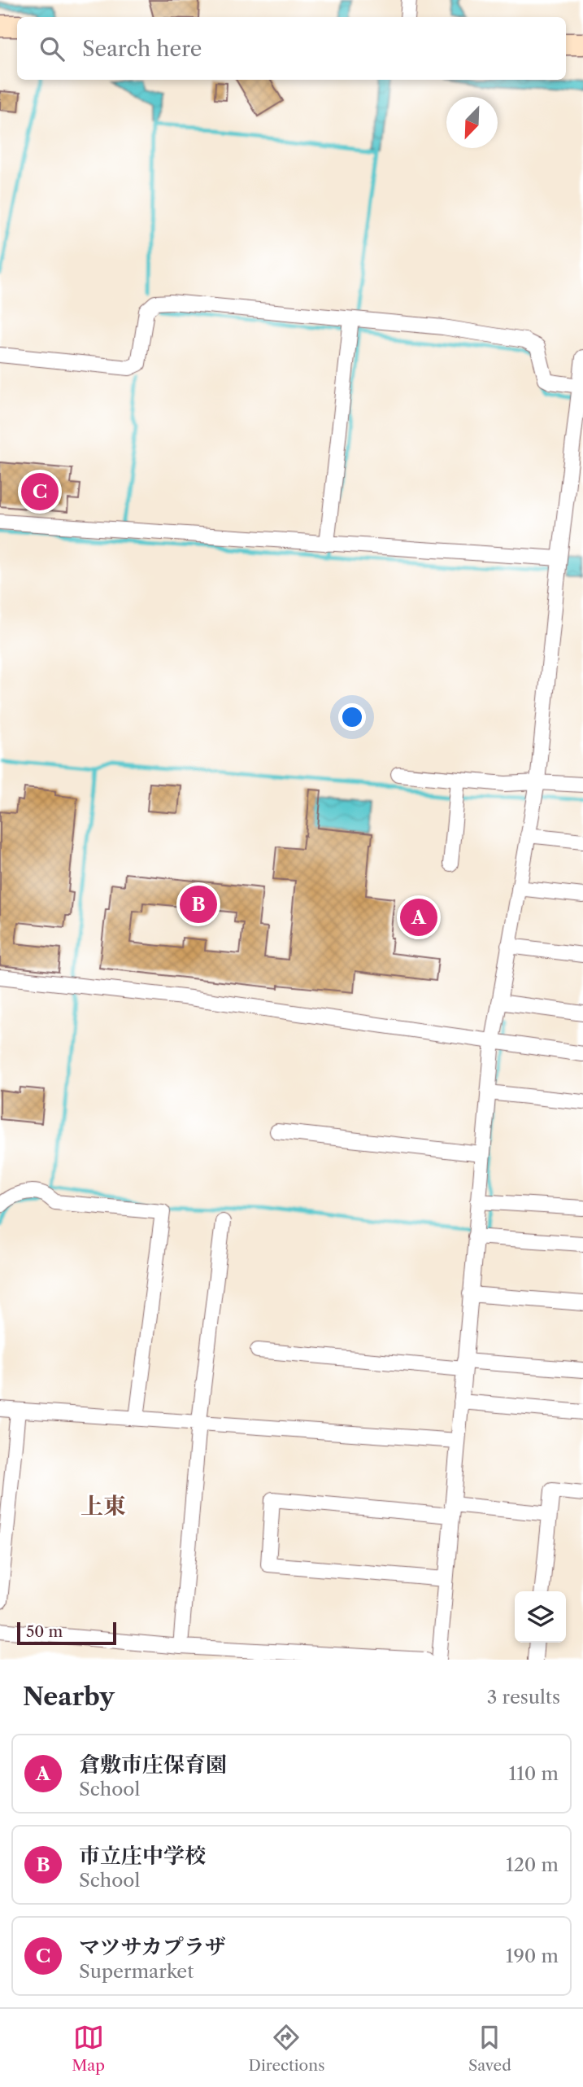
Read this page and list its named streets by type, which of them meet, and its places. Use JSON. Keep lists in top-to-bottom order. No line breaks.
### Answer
{"districts":["上東"],"scale_bar":"50 m","north":"bottom left","page":{"search":"Search here","pins":["C","B","A"],"scale":"50 m","heading":["Nearby","3 results"],"list":[{"mark":"A","name":"倉敷市庄保育園","note":"School","value":"110 m"},{"mark":"B","name":"市立庄中学校","note":"School","value":"120 m"},{"mark":"C","name":"マツサカプラザ","note":"Supermarket","value":"190 m"}],"nav":["Map","Directions","Saved"]}}
